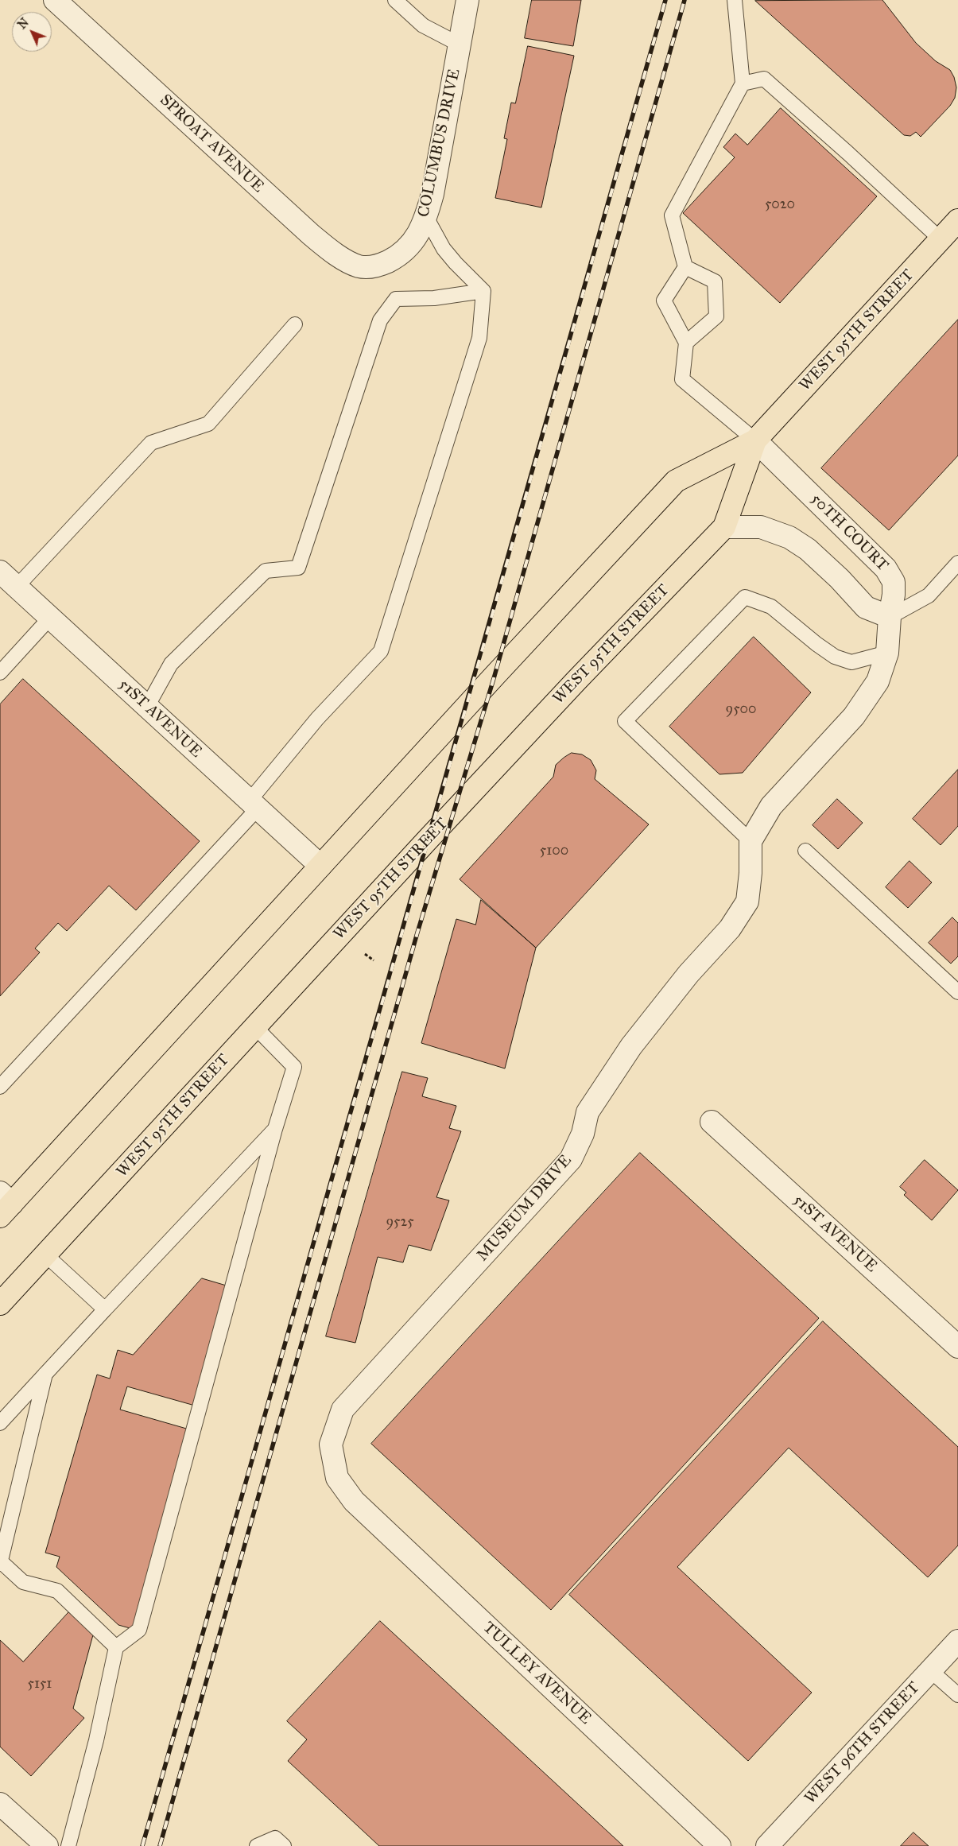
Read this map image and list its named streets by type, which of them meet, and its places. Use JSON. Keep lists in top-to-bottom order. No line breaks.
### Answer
{"streets":{"main road":["WEST 95TH STREET"],"street":["COLUMBUS DRIVE","SPROAT AVENUE","50TH COURT","51ST AVENUE","MUSEUM DRIVE","TULLEY AVENUE","WEST 96TH STREET"]},"crossings":[["COLUMBUS DRIVE","SPROAT AVENUE"],["WEST 95TH STREET","50TH COURT"],["WEST 95TH STREET","51ST AVENUE"],["50TH COURT","MUSEUM DRIVE"],["MUSEUM DRIVE","TULLEY AVENUE"]],"house_numbers":["5020","9500","5100","9525","5151"],"north":"top left"}
